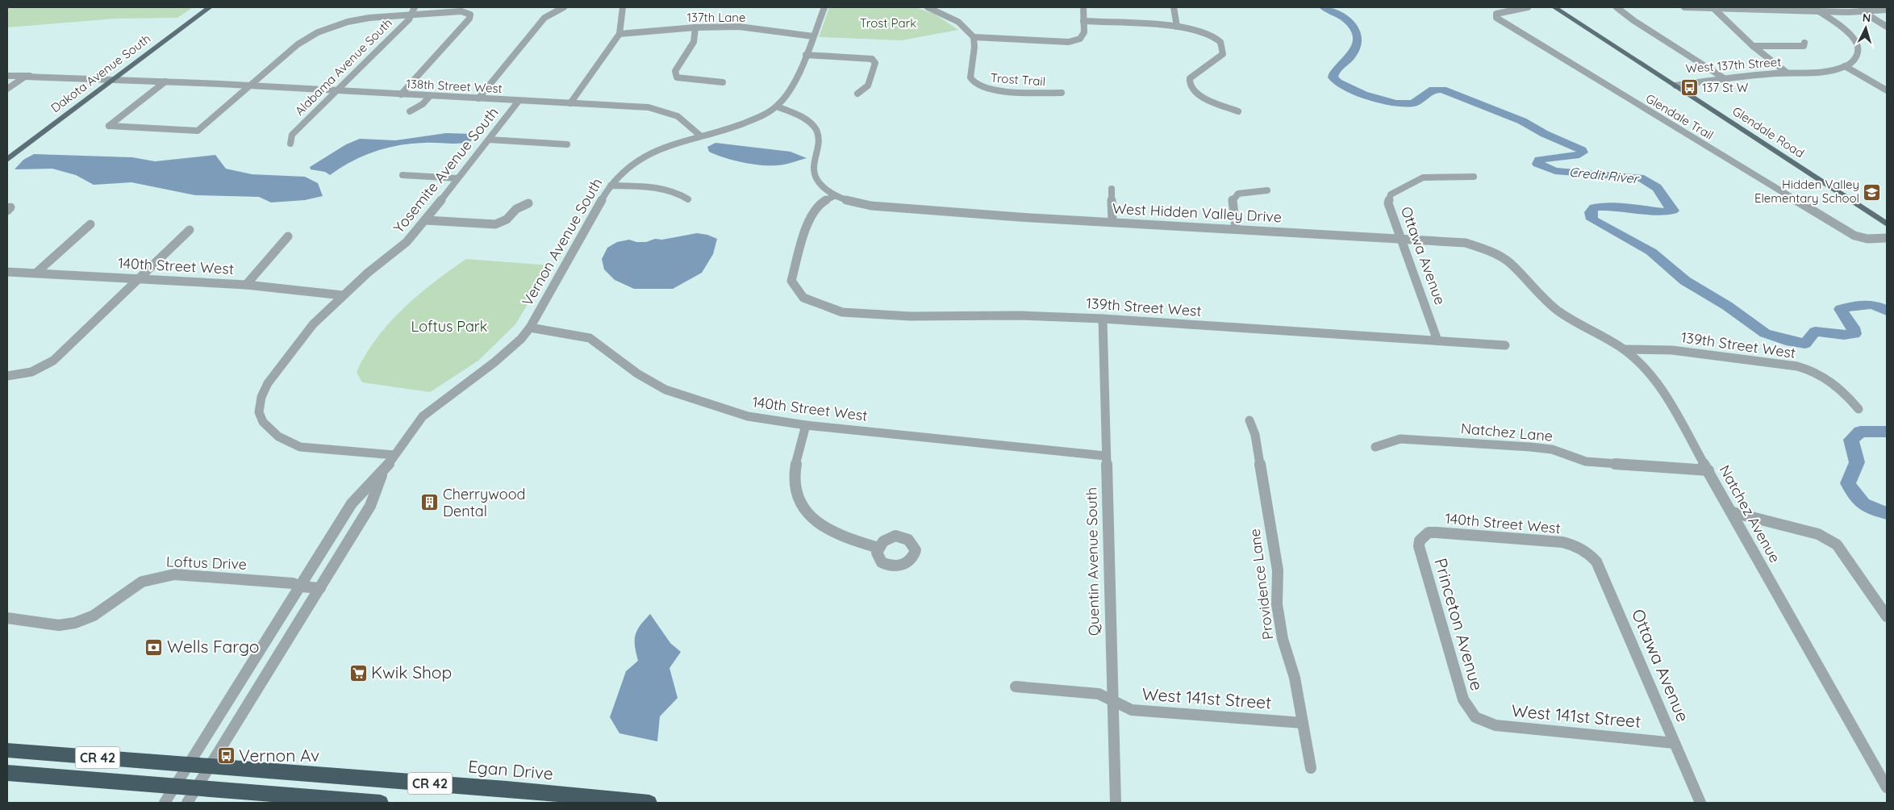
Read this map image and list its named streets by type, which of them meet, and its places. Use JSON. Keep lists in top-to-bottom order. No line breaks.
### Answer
{"streets":{"highway":["CR 42","Egan Drive"],"main road":["Dakota Avenue South","Glendale Road"],"street":["137th Lane","West 137th Street","Alabama Avenue South","Trost Trail","138th Street West","Glendale Trail","Yosemite Avenue South","West Hidden Valley Drive","Vernon Avenue South","Ottawa Avenue","140th Street West","139th Street West","Natchez Lane","Natchez Avenue","Quentin Avenue South","Loftus Drive","Providence Lane","Princeton Avenue","West 141st Street"]},"crossings":[["137th Lane","Vernon Avenue South"],["West 137th Street","Glendale Road"],["Alabama Avenue South","138th Street West"],["Dakota Avenue South","138th Street West"],["138th Street West","Yosemite Avenue South"],["138th Street West","Vernon Avenue South"],["Yosemite Avenue South","Vernon Avenue South"],["Yosemite Avenue South","140th Street West"],["West Hidden Valley Drive","Ottawa Avenue"],["West Hidden Valley Drive","139th Street West"],["West Hidden Valley Drive","Natchez Avenue"],["Vernon Avenue South","140th Street West"],["Vernon Avenue South","Loftus Drive"],["Vernon Avenue South","CR 42"],["Vernon Avenue South","Egan Drive"],["Ottawa Avenue","140th Street West"],["Ottawa Avenue","139th Street West"],["Ottawa Avenue","West 141st Street"],["140th Street West","Quentin Avenue South"],["140th Street West","Princeton Avenue"],["139th Street West","Natchez Avenue"],["139th Street West","Quentin Avenue South"],["Natchez Lane","Natchez Avenue"],["Quentin Avenue South","West 141st Street"],["Providence Lane","West 141st Street"],["Princeton Avenue","West 141st Street"]],"water":["Credit River"],"parks":["Trost Park","Loftus Park"],"places":{"bus stop":["137 St W","Vernon Av"],"school or university":["Hidden Valley Elementary School"],"building":["Cherrywood Dental"],"bank":["Wells Fargo"],"supermarket":["Kwik Shop"]},"north":"top"}
